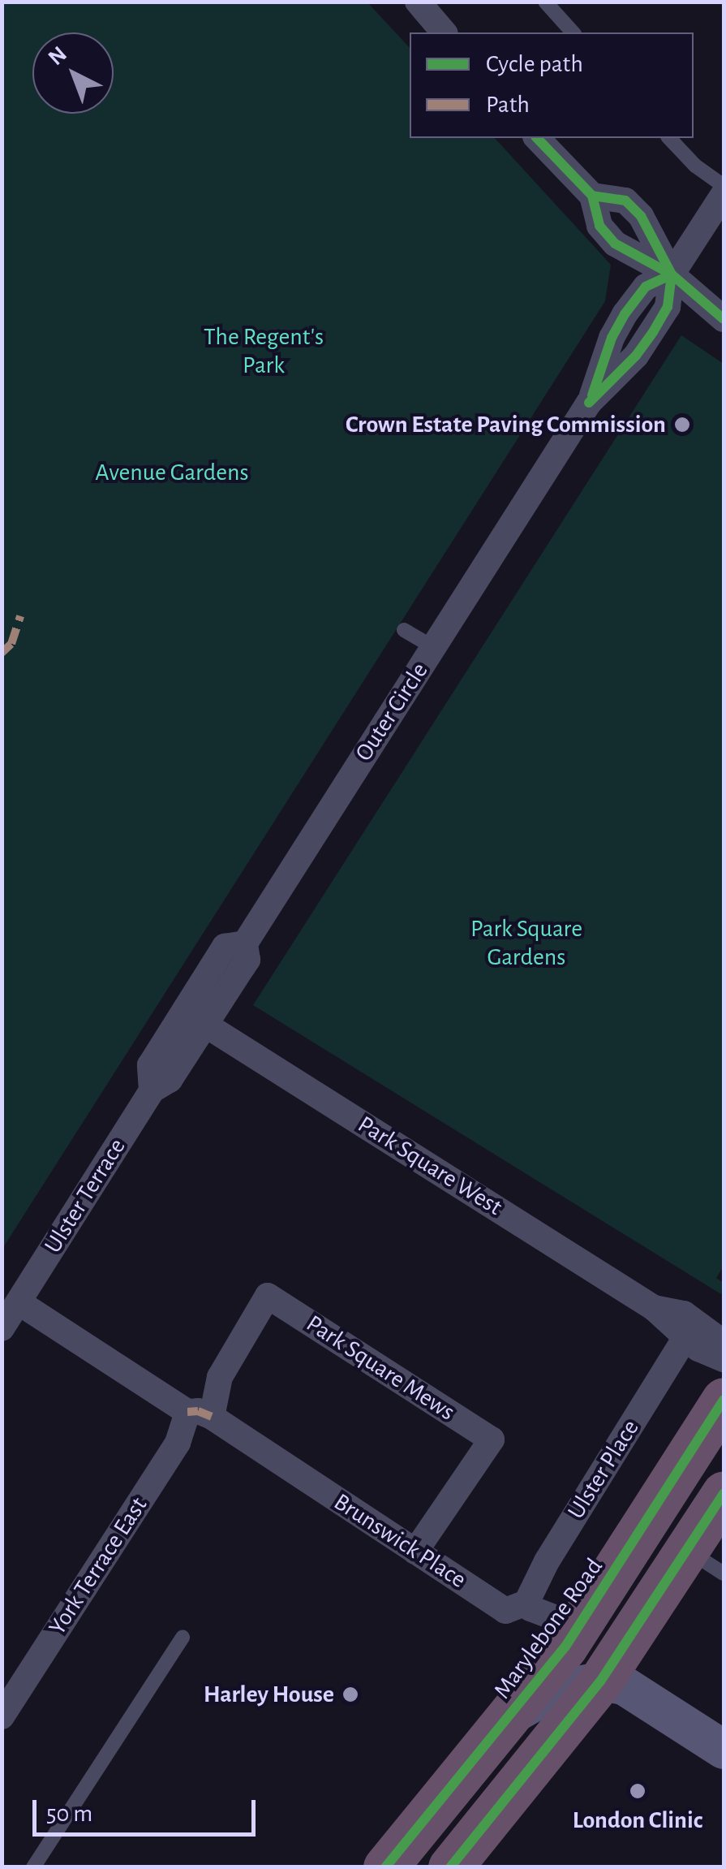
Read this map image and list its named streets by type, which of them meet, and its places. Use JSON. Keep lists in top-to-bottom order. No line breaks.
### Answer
{"streets":{"highway":["Marylebone Road"],"street":["Outer Circle","Park Square West","Ulster Terrace","Park Square Mews","Ulster Place","Brunswick Place","York Terrace East"]},"crossings":[["Outer Circle","Park Square West"],["Outer Circle","Ulster Terrace"],["Park Square West","Ulster Terrace"],["Park Square West","Ulster Place"],["Ulster Terrace","Brunswick Place"],["Park Square Mews","Brunswick Place"],["Park Square Mews","York Terrace East"],["Ulster Place","Brunswick Place"],["Brunswick Place","York Terrace East"],["Brunswick Place","Marylebone Road"]],"parks":["The Regent's Park","Avenue Gardens","Park Square Gardens"],"places":["Crown Estate Paving Commission","Harley House","London Clinic"],"legend":["Cycle path","Path"],"scale_bar":"50 m","north":"top left"}
